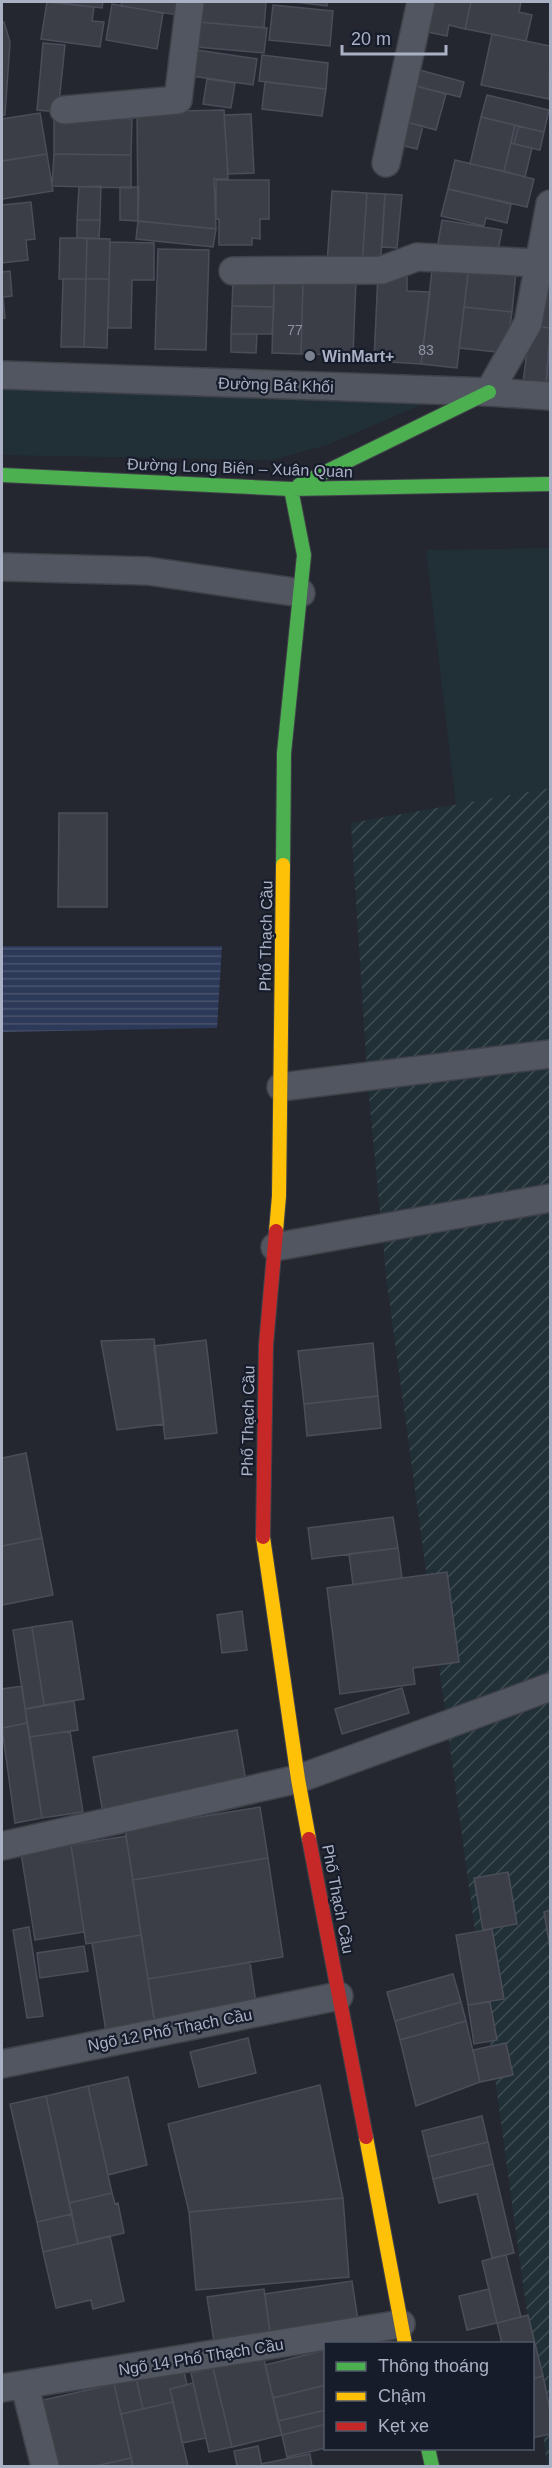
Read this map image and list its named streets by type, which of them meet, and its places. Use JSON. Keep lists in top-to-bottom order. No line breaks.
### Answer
{"streets":{"street":["Đường Bát Khối","Đường Long Biên – Xuân Quan","Phố Thạch Cầu","Ngõ 12 Phố Thạch Cầu","Ngõ 14 Phố Thạch Cầu"]},"crossings":[["Đường Long Biên – Xuân Quan","Phố Thạch Cầu"],["Phố Thạch Cầu","Ngõ 12 Phố Thạch Cầu"],["Phố Thạch Cầu","Ngõ 14 Phố Thạch Cầu"]],"places":["WinMart+"],"house_numbers":["77","83"],"legend":["Thông thoáng","Chậm","Kẹt xe"],"scale_bar":"20 m"}
